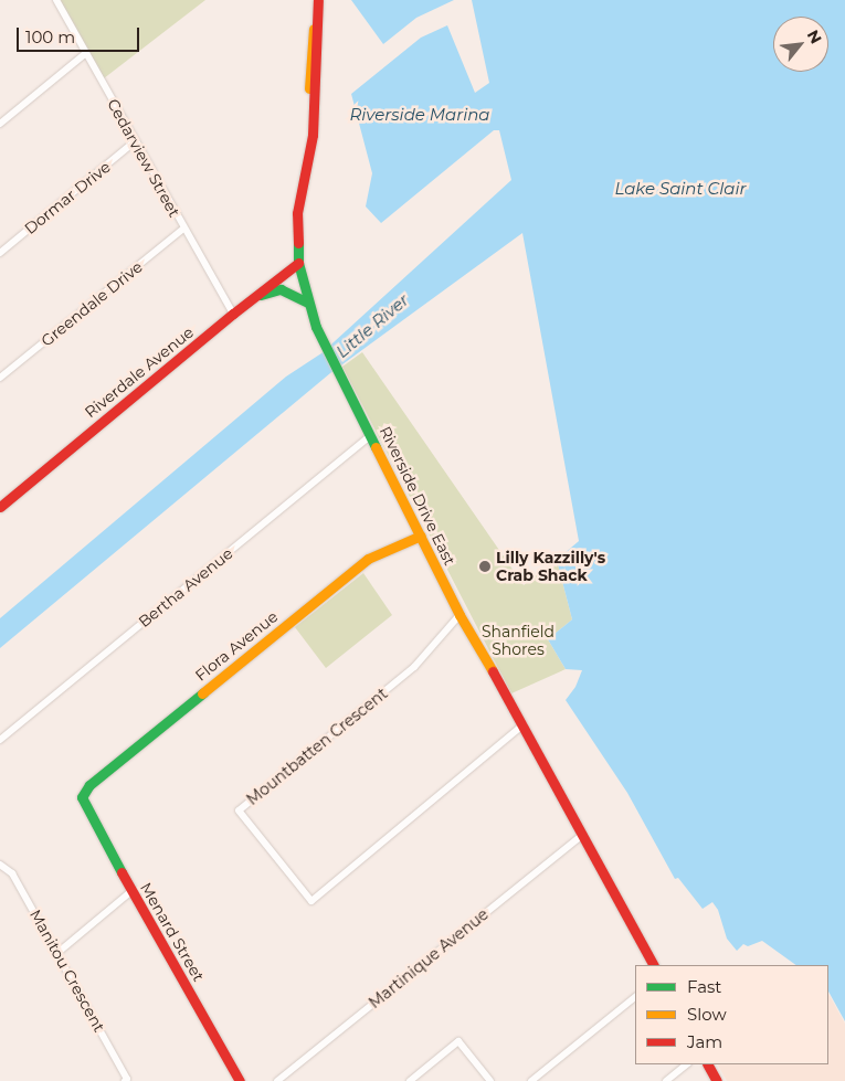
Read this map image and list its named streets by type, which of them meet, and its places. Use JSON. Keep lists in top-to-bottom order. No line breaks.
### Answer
{"streets":{"main road":["Riverdale Avenue","Riverside Drive East","Flora Avenue","Menard Street"],"street":["Cedarview Street","Dormar Drive","Greendale Drive","Bertha Avenue","Mountbatten Crescent","Martinique Avenue","Manitou Crescent"]},"crossings":[["Cedarview Street","Dormar Drive"],["Cedarview Street","Greendale Drive"],["Cedarview Street","Riverdale Avenue"],["Riverdale Avenue","Riverside Drive East"],["Riverside Drive East","Bertha Avenue"],["Riverside Drive East","Flora Avenue"],["Riverside Drive East","Mountbatten Crescent"],["Riverside Drive East","Martinique Avenue"],["Flora Avenue","Menard Street"]],"water":["Riverside Marina","Lake Saint Clair","Little River"],"parks":["Shanfield Shores"],"places":["Lilly Kazzilly's Crab Shack"],"legend":["Fast","Slow","Jam"],"scale_bar":"100 m","north":"top right"}
